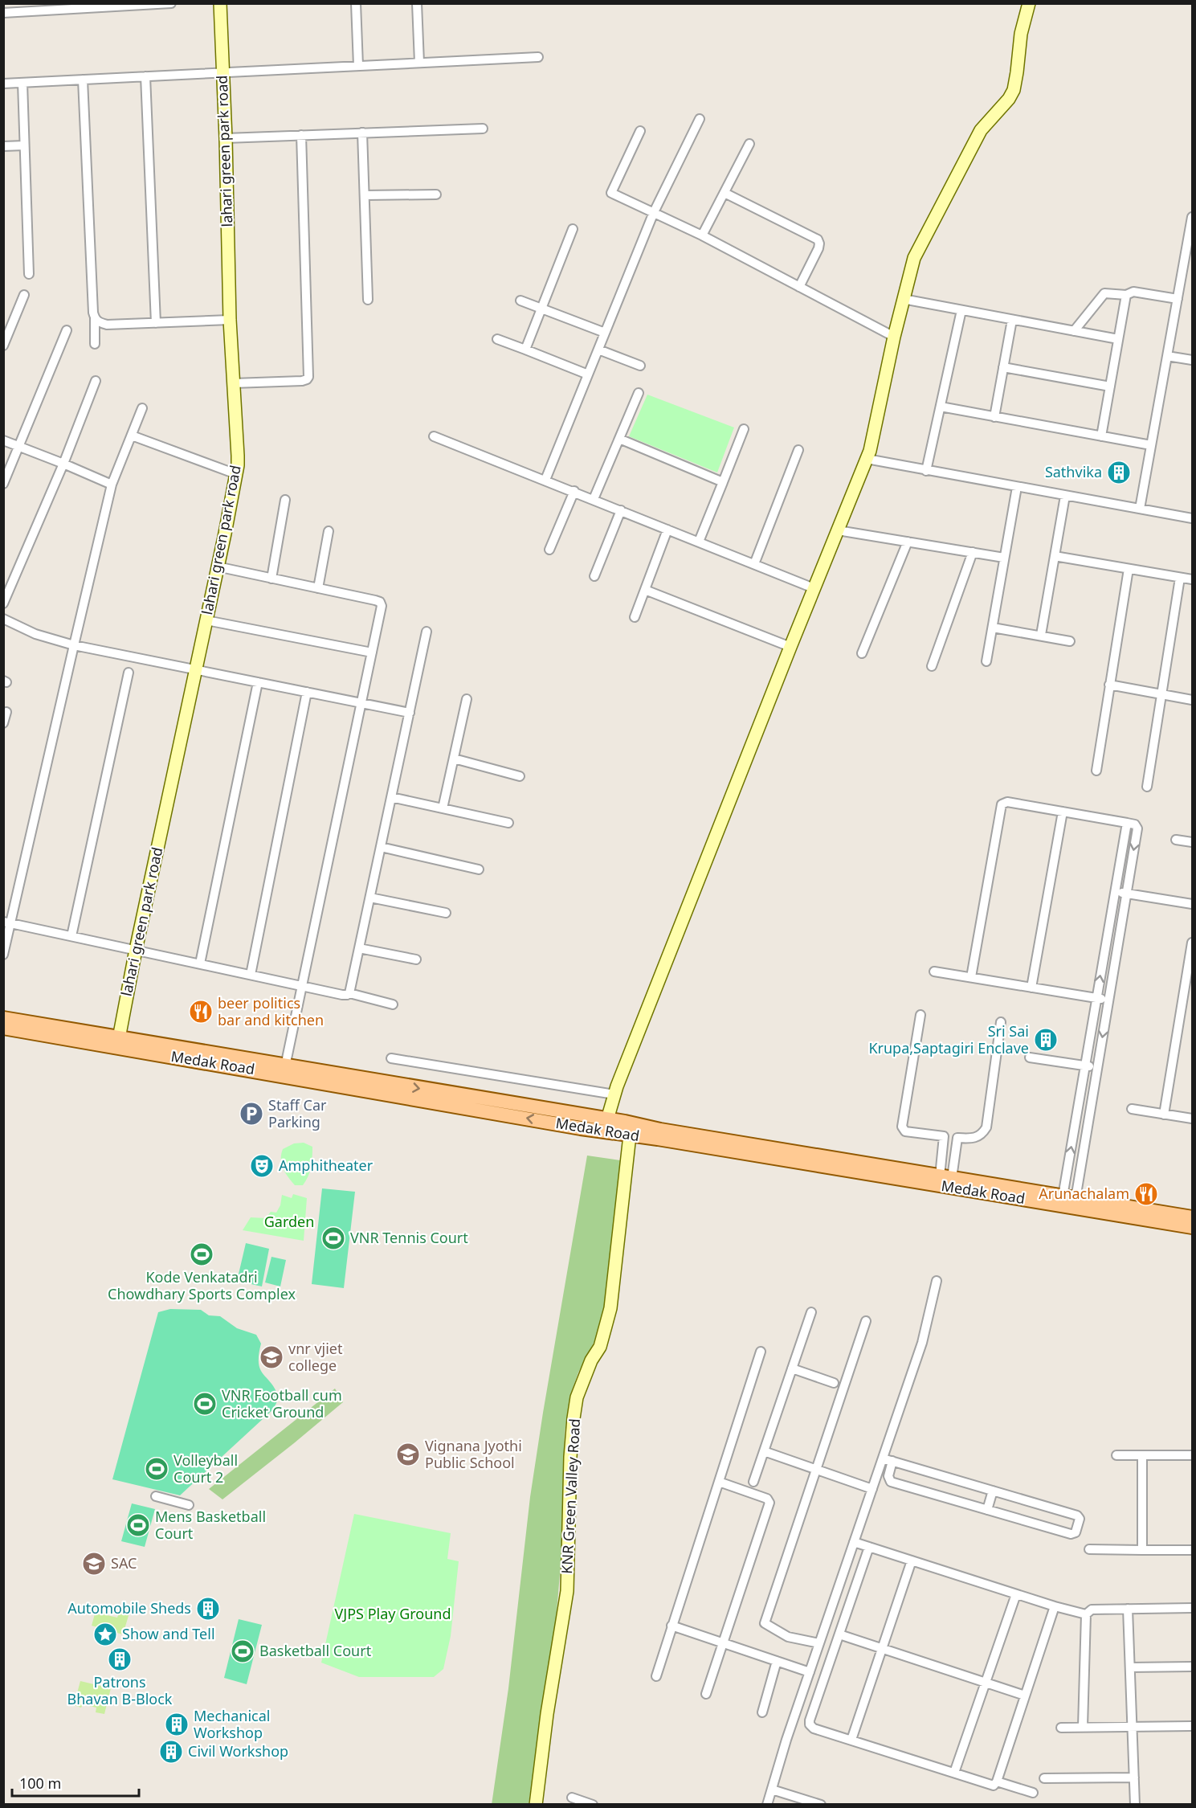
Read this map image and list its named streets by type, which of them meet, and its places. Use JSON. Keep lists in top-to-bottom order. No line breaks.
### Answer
{"streets":{"main road":["Medak Road"],"street":["lahari green park road","KNR Green Valley Road"]},"crossings":[["lahari green park road","Medak Road"],["Medak Road","KNR Green Valley Road"]],"parks":["Garden","VJPS Play Ground"],"places":{"building":["Sathvika","Sri Sai Krupa,Saptagiri Enclave","Automobile Sheds","Patrons Bhavan B-Block","Mechanical Workshop","Civil Workshop"],"restaurant":["beer politics bar and kitchen","Arunachalam"],"parking":["Staff Car Parking"],"theatre":["Amphitheater"],"sports":["VNR Tennis Court","Kode Venkatadri Chowdhary Sports Complex","VNR Football cum Cricket Ground","Volleyball Court 2","Mens Basketball Court","Basketball Court"],"school or university":["vnr vjiet college","Vignana Jyothi Public School","SAC"],"place":["Show and Tell"]},"scale_bar":"100 m"}
